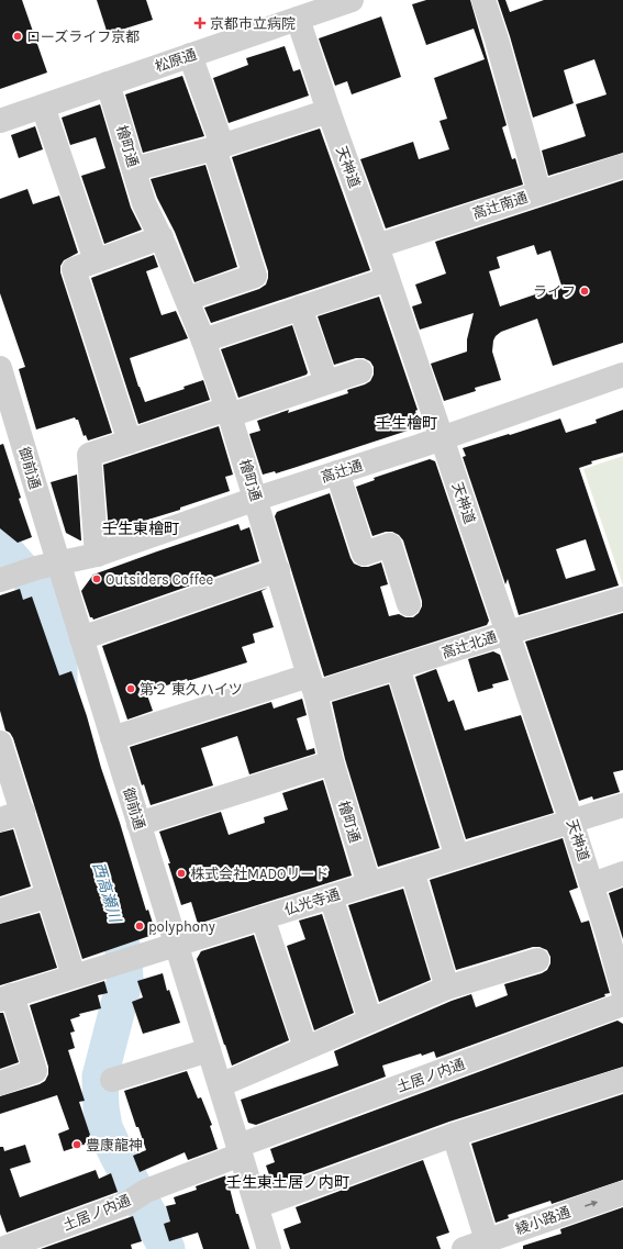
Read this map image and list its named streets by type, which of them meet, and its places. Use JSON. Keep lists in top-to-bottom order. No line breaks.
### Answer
{"streets":{"street":["松原通","檜町通","天神道","高辻南通","御前通","高辻通","高辻北通","仏光寺通","土居ノ内通","綾小路通"]},"crossings":[["松原通","檜町通"],["松原通","天神道"],["檜町通","高辻通"],["檜町通","高辻北通"],["檜町通","仏光寺通"],["天神道","高辻南通"],["天神道","高辻通"],["天神道","高辻北通"],["天神道","仏光寺通"],["御前通","高辻通"],["御前通","高辻北通"],["御前通","仏光寺通"],["御前通","土居ノ内通"]],"districts":["壬生檜町","壬生東檜町","壬生東土居ノ内町"],"water":["西高瀬川"],"places":{"health":["京都市立病院"],"other":["ローズライフ京都","ライフ","Outsiders Coffee","第２ 東久ハイツ","株式会社MADOリード","polyphony","豊康龍神"]}}
